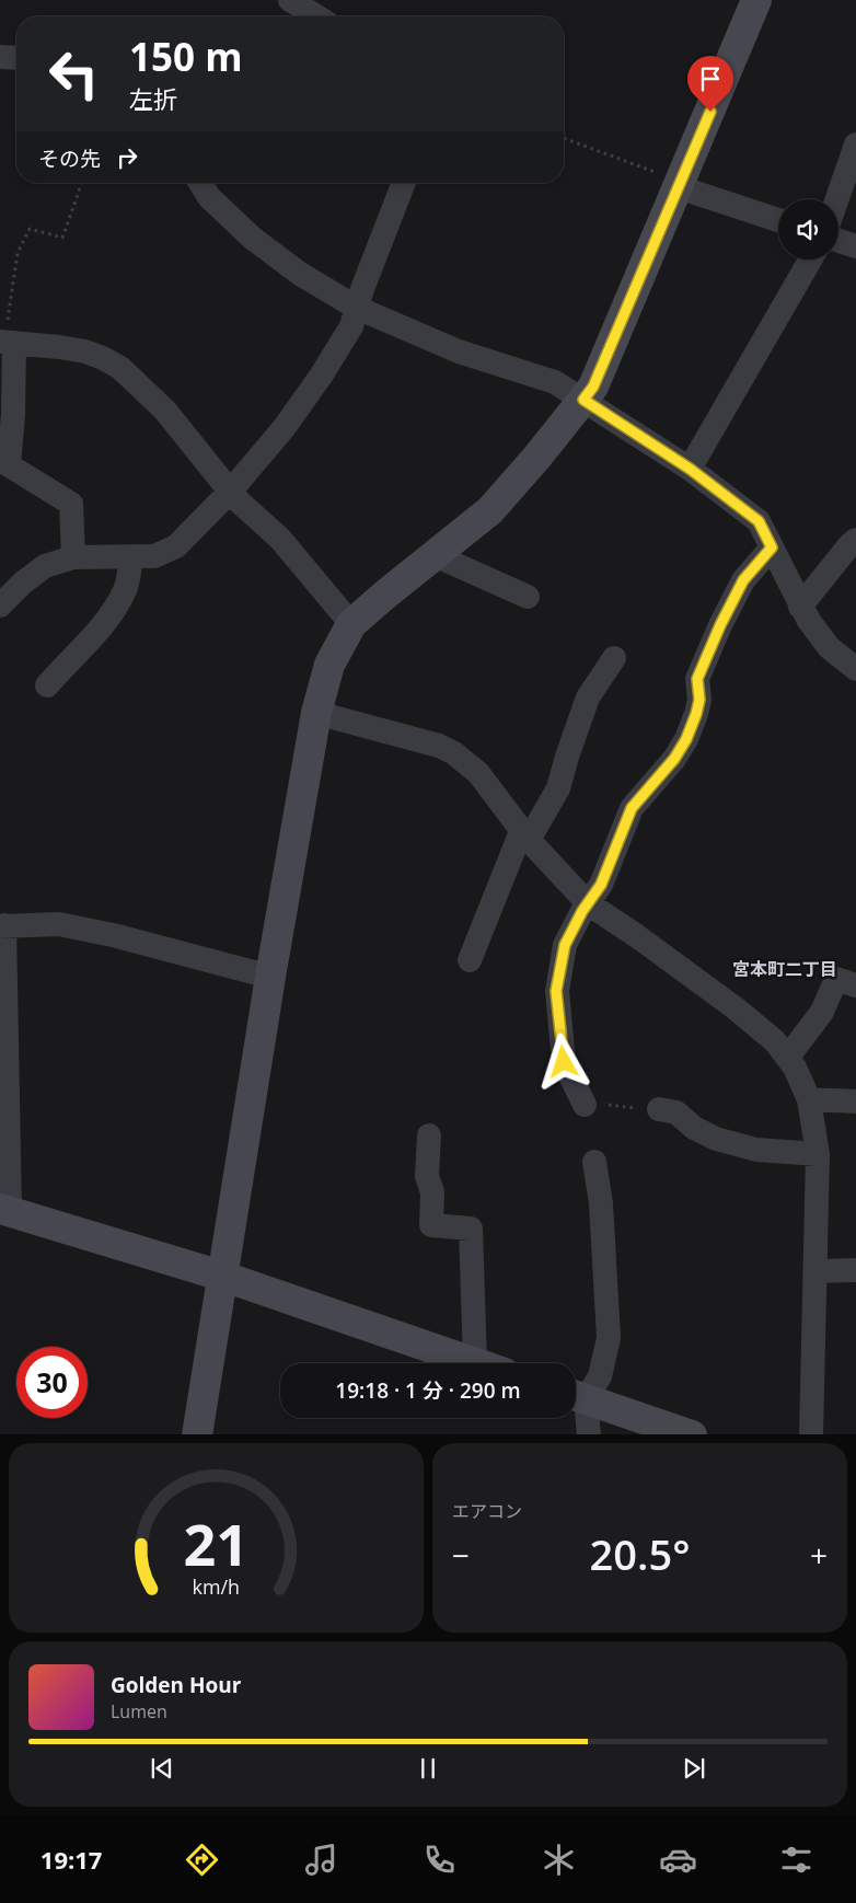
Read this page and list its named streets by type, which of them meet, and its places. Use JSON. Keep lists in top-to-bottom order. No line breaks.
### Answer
{"districts":["宮本町二丁目"],"page":{"turn":["150 m","左折"],"then":"その先","limit":"30","trip":"19:18 · 1 分 · 290 m","tile":"エアコン","heat":["−","20.5°","+"],"song":["Golden Hour","Lumen"],"tabs":"19:17","gauge":["21","km/h"]}}
